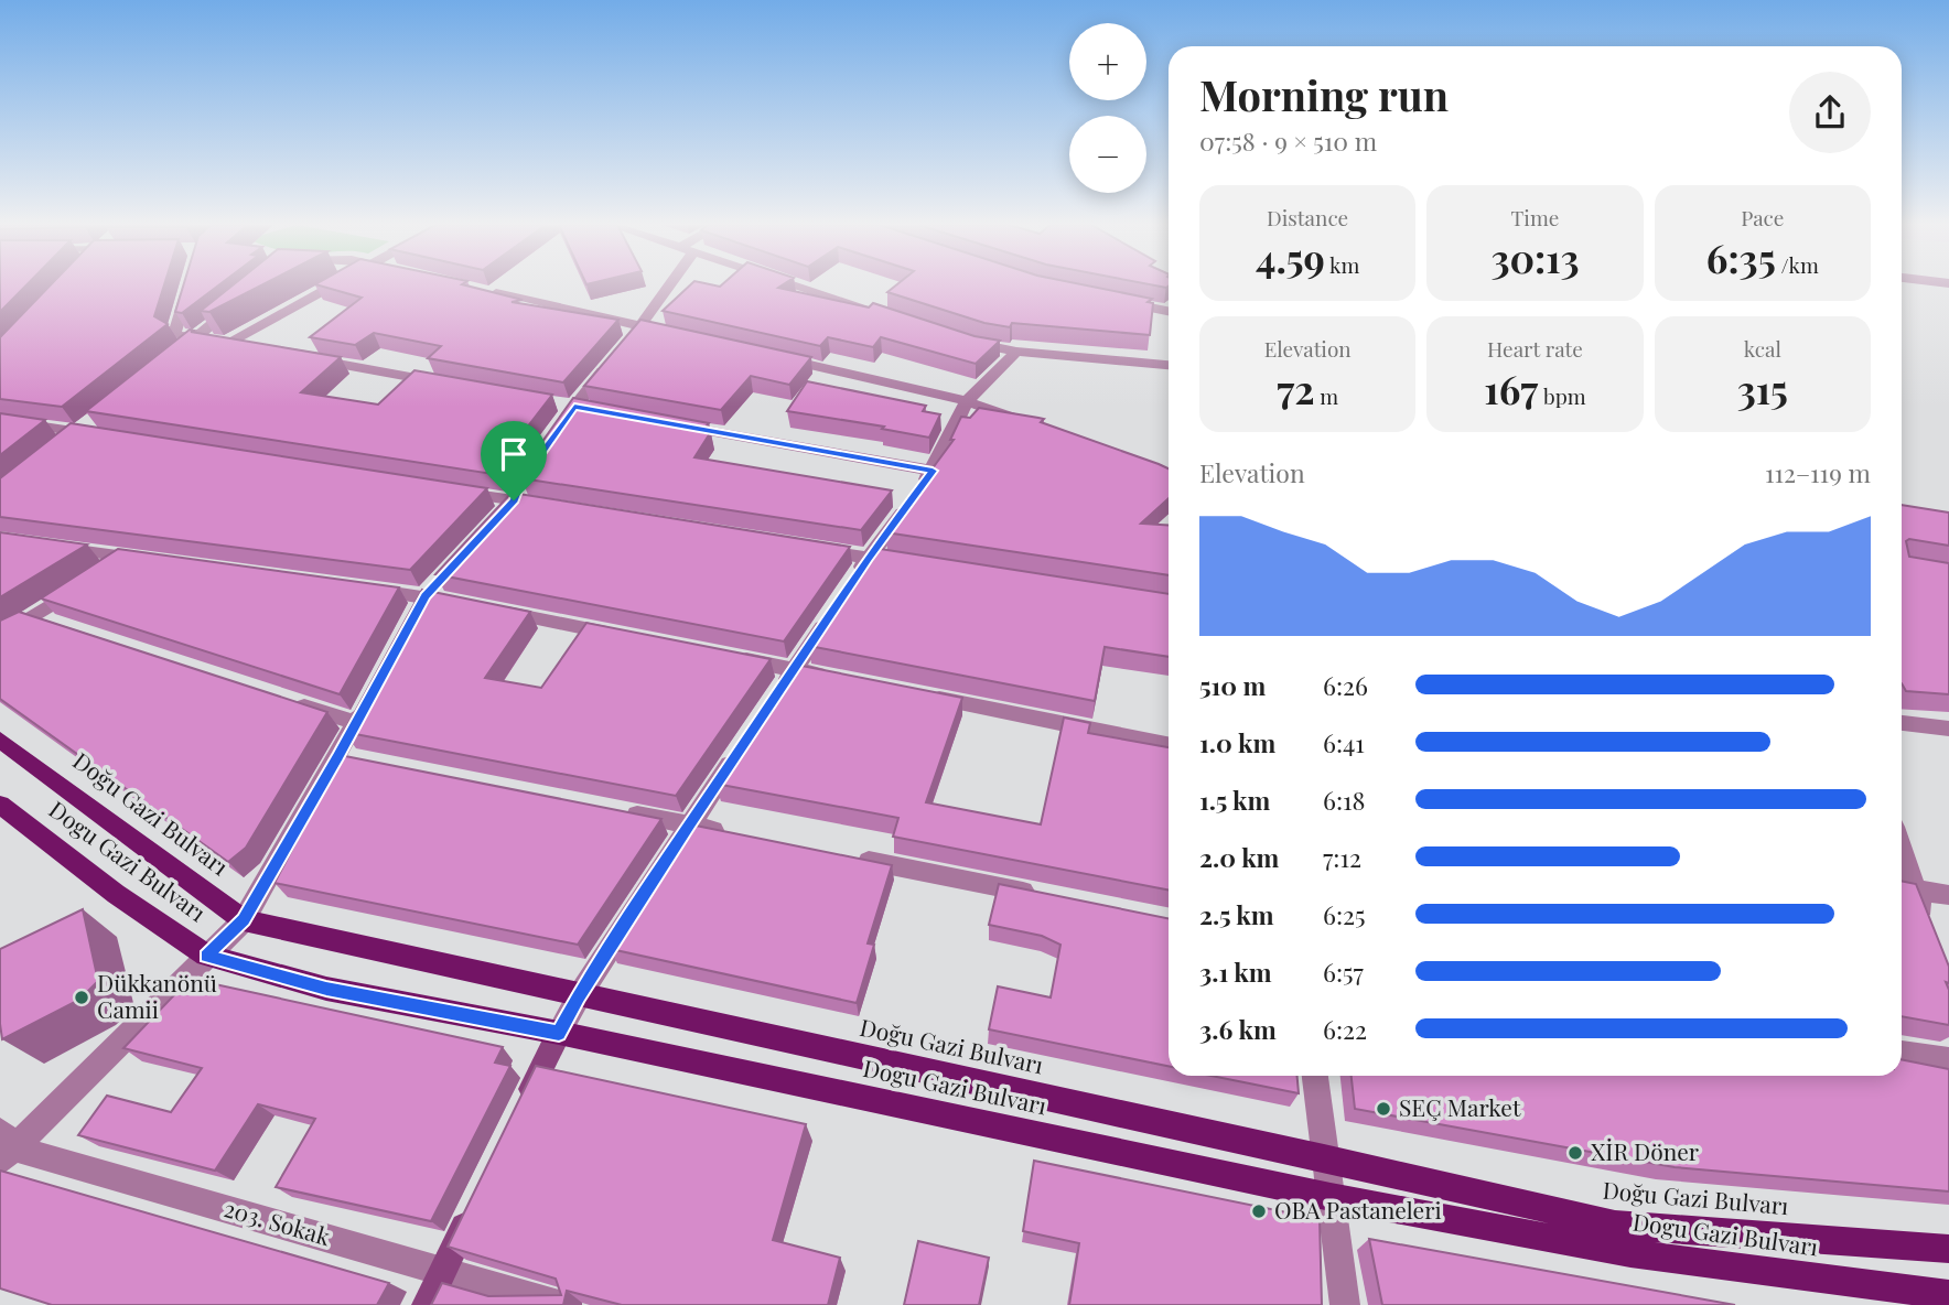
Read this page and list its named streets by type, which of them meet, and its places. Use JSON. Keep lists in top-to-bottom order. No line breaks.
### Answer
{"streets":{"main road":["Doğu Gazi Bulvarı","Dogu Gazi Bulvarı"],"street":["203. Sokak"]},"places":["Dükkanönü Camii","SEÇ Market","XİR Döner","OBA Pastaneleri"],"page":{"map_buttons":["+","−"],"heading":["Morning run","07:58 · 9 × 510 m"],"stats":[["Distance","4.59 km"],["Time","30:13"],["Pace","6:35 /km"],["Elevation","72 m"],["Heart rate","167 bpm"],["kcal","315"]],"chart":["Elevation","112–119 m"],"list":[{"name":"510 m","note":"6:26"},{"name":"1.0 km","note":"6:41"},{"name":"1.5 km","note":"6:18"},{"name":"2.0 km","note":"7:12"},{"name":"2.5 km","note":"6:25"},{"name":"3.1 km","note":"6:57"},{"name":"3.6 km","note":"6:22"}]}}
